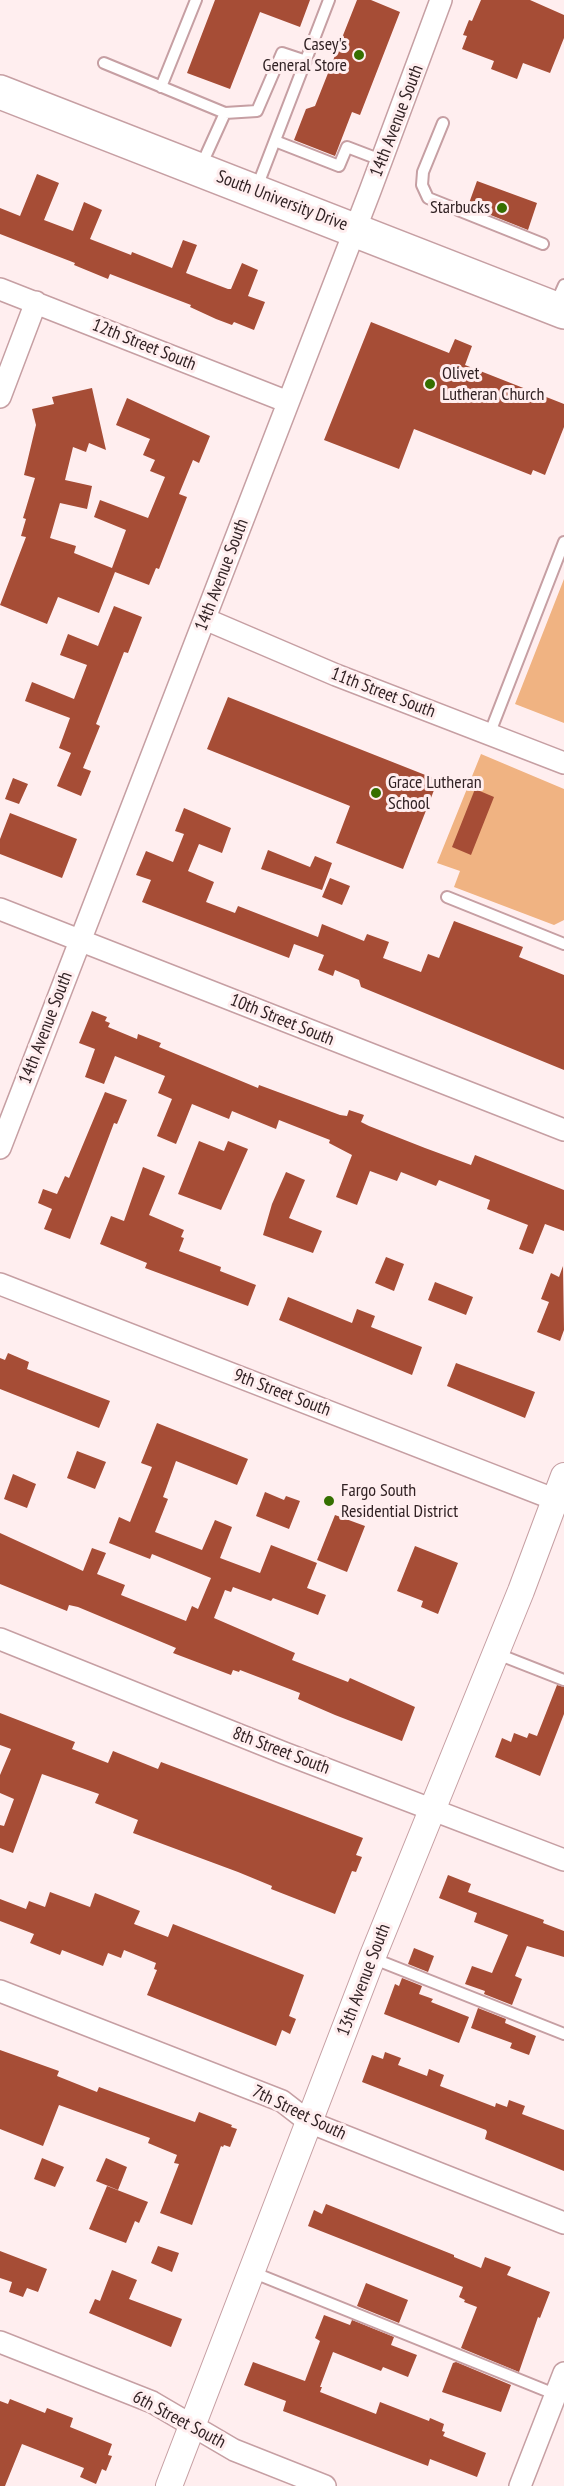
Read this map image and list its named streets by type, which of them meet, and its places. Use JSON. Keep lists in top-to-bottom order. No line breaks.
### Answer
{"streets":{"main road":["South University Drive"],"street":["14th Avenue South","12th Street South","11th Street South","10th Street South","9th Street South","8th Street South","13th Avenue South","7th Street South","6th Street South"]},"crossings":[["14th Avenue South","South University Drive"],["14th Avenue South","12th Street South"],["14th Avenue South","11th Street South"],["14th Avenue South","10th Street South"],["9th Street South","13th Avenue South"],["8th Street South","13th Avenue South"],["13th Avenue South","7th Street South"],["13th Avenue South","6th Street South"]],"places":["Casey's General Store","Starbucks","Olivet Lutheran Church","Grace Lutheran School","Fargo South Residential District"]}
